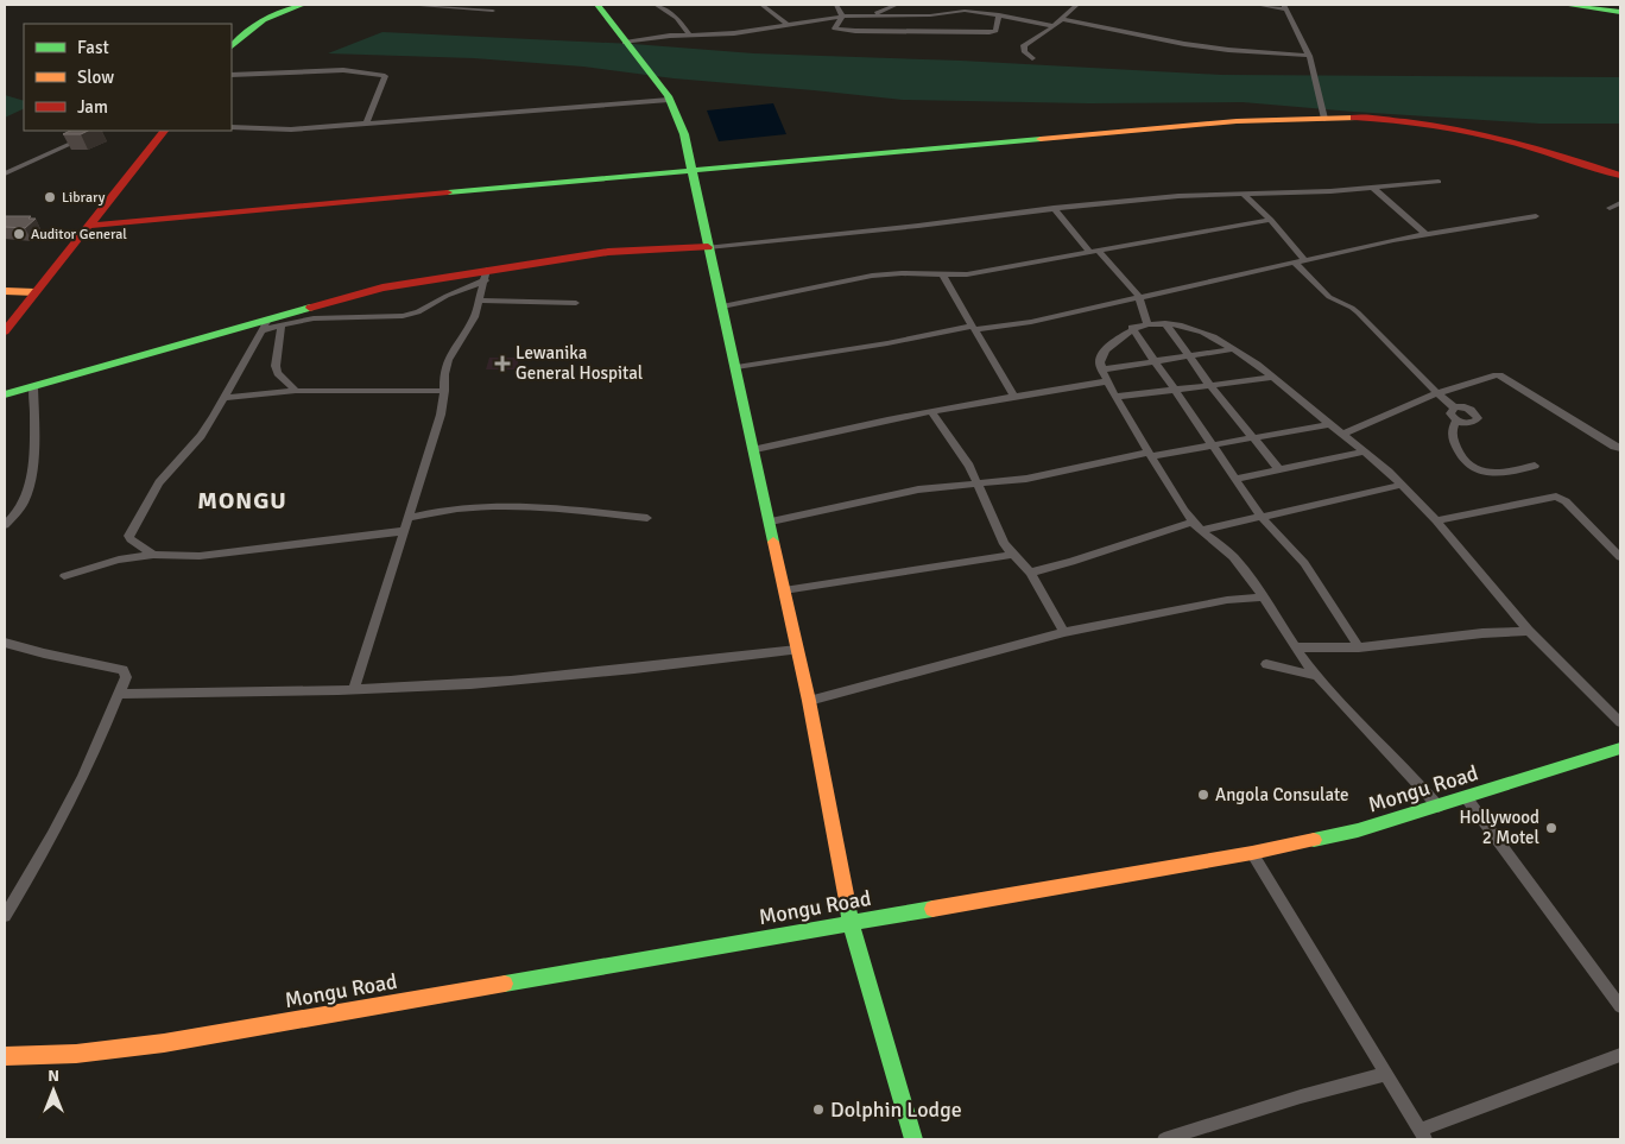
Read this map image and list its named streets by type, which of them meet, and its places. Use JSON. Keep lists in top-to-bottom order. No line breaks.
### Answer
{"streets":{"main road":["Mongu Road"]},"districts":["MONGU"],"places":{"other":["Library","Auditor General","Angola Consulate","Hollywood 2 Motel","Dolphin Lodge"],"health":["Lewanika General Hospital"]},"legend":["Fast","Slow","Jam"],"north":"top"}
